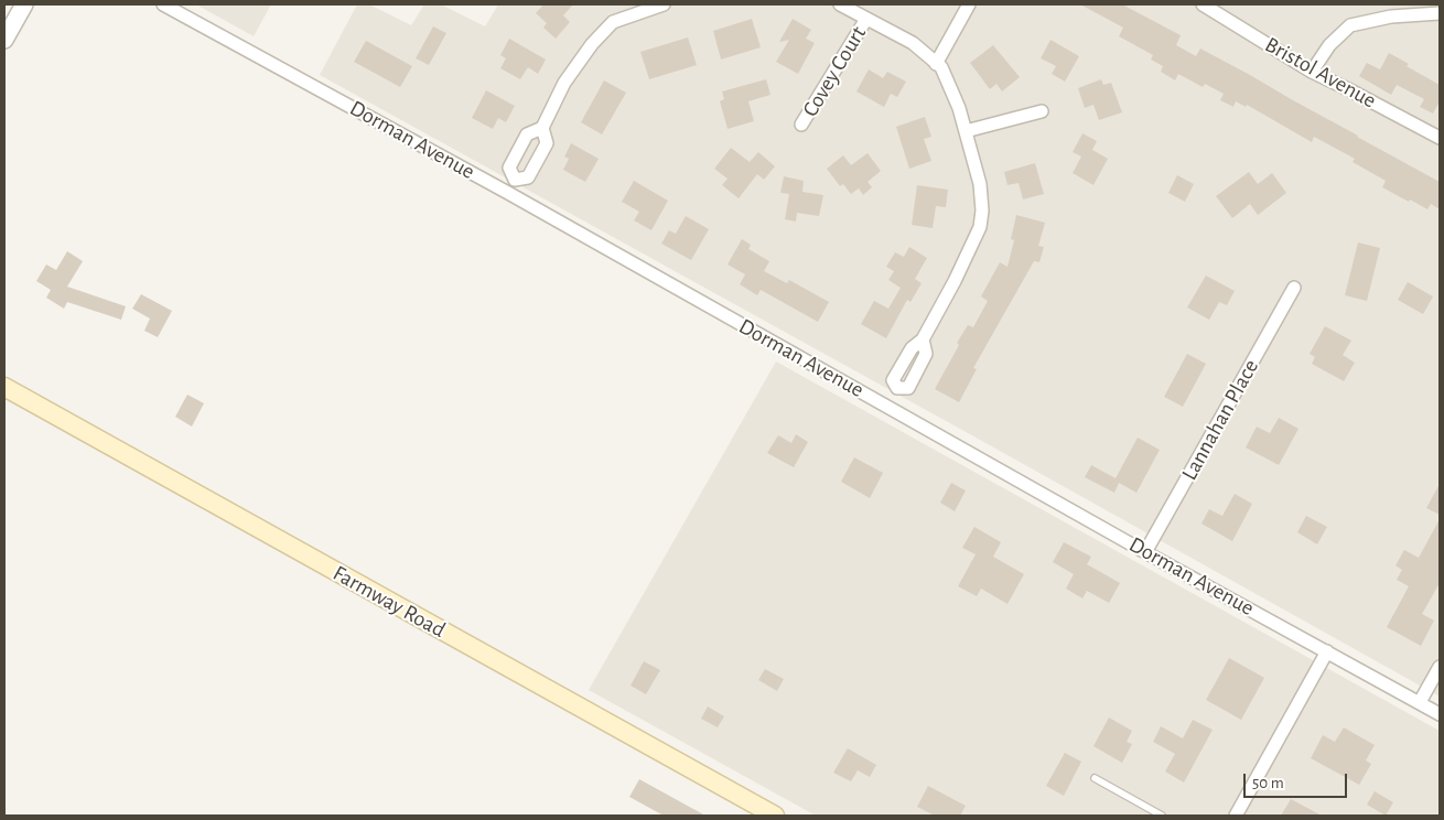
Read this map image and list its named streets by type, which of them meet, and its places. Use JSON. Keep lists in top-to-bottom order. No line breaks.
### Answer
{"streets":{"main road":["Farmway Road"],"street":["Covey Court","Bristol Avenue","Dorman Avenue","Lannahan Place"]},"crossings":[["Dorman Avenue","Lannahan Place"]],"scale_bar":"50 m"}
